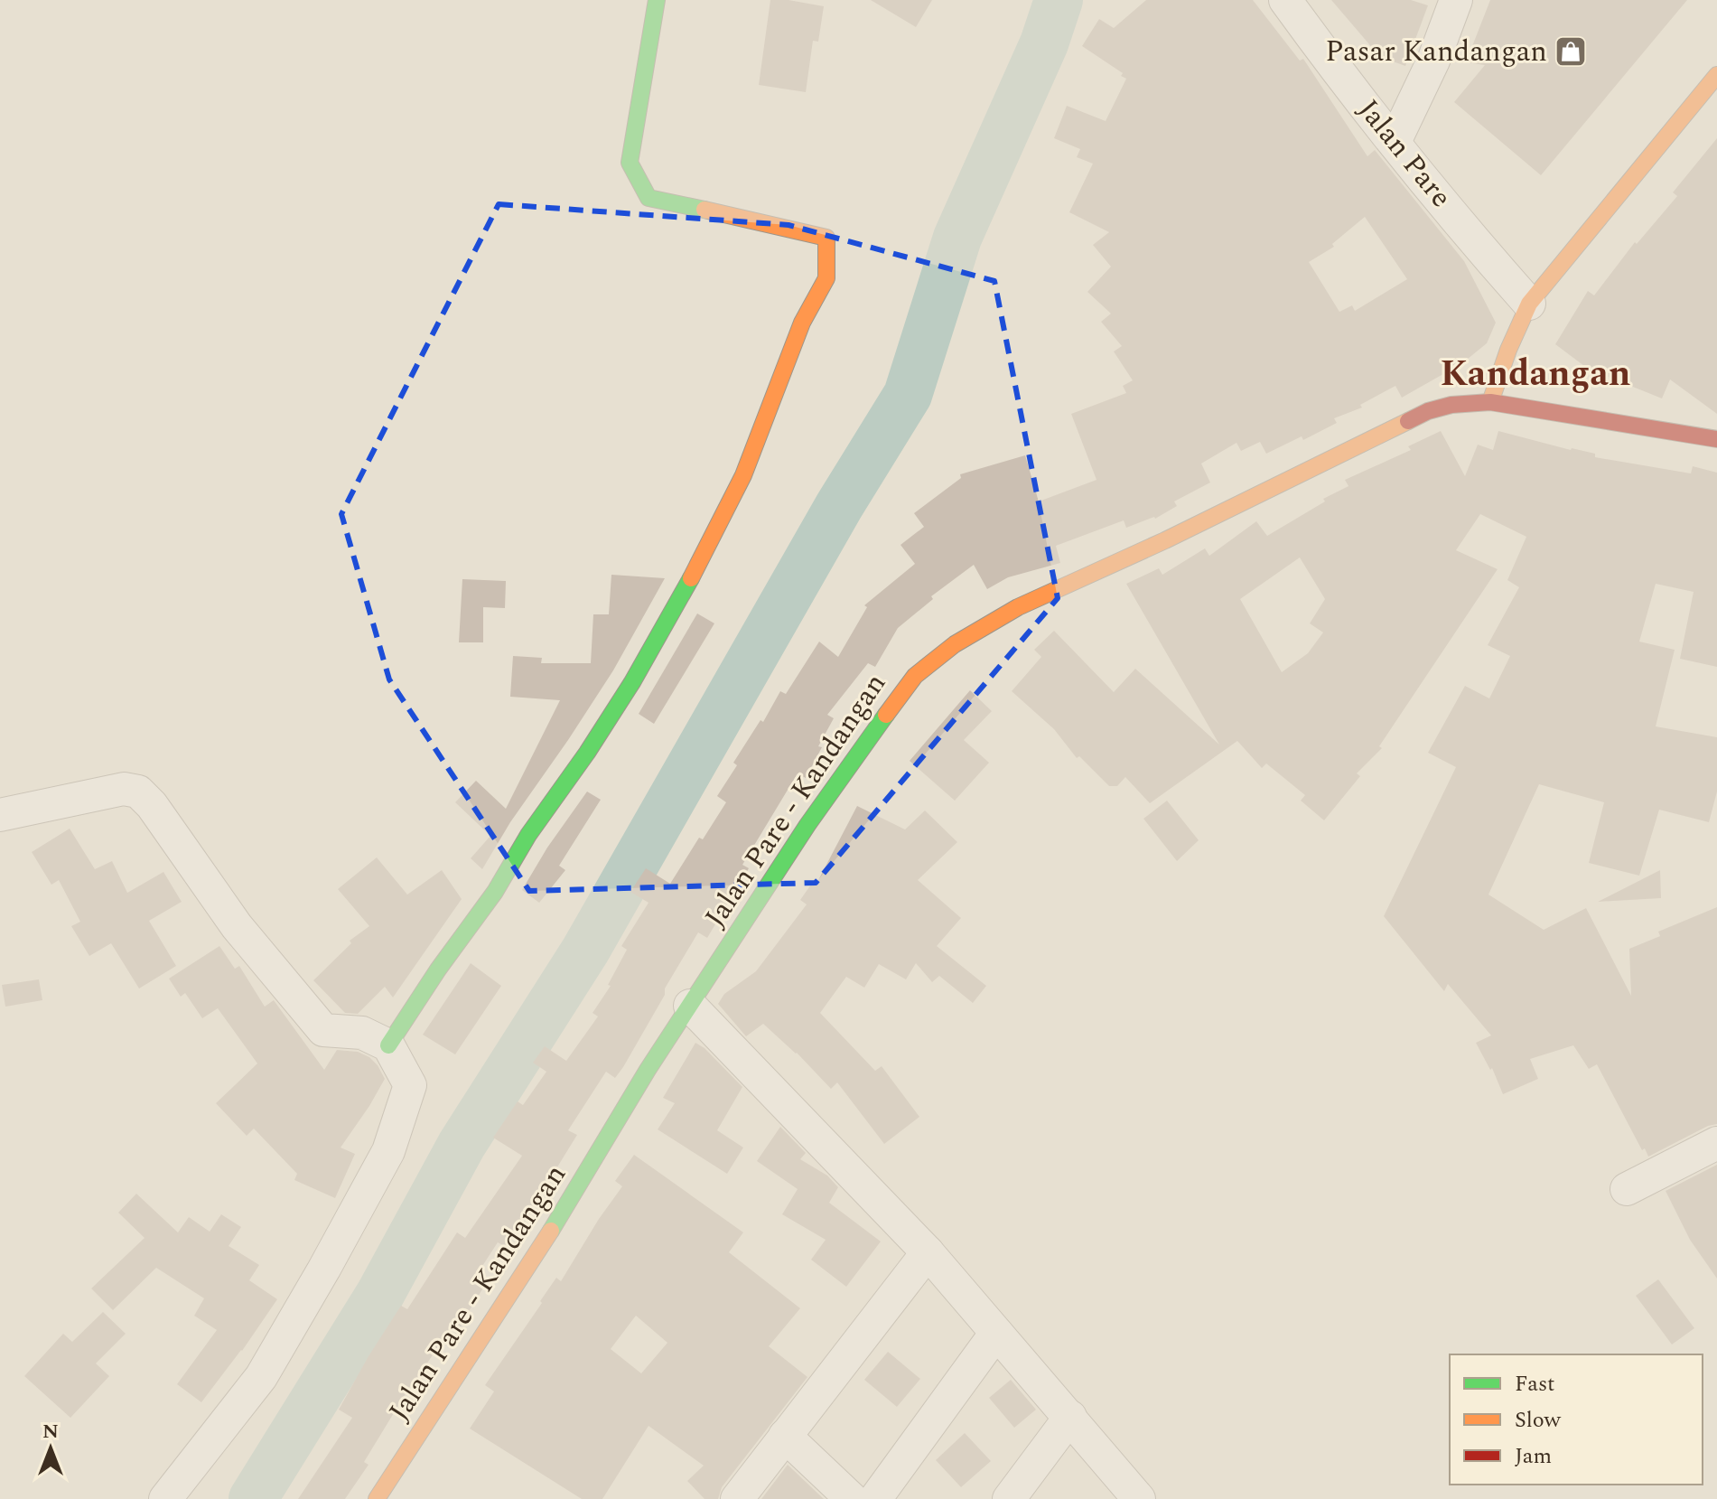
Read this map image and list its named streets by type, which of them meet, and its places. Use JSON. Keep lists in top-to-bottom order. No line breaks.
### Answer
{"streets":{"main road":["Jalan Pare - Kandangan"],"street":["Jalan Pare"]},"districts":["Kandangan"],"places":{"shop":["Pasar Kandangan"]},"legend":["Fast","Slow","Jam"],"north":"top"}
